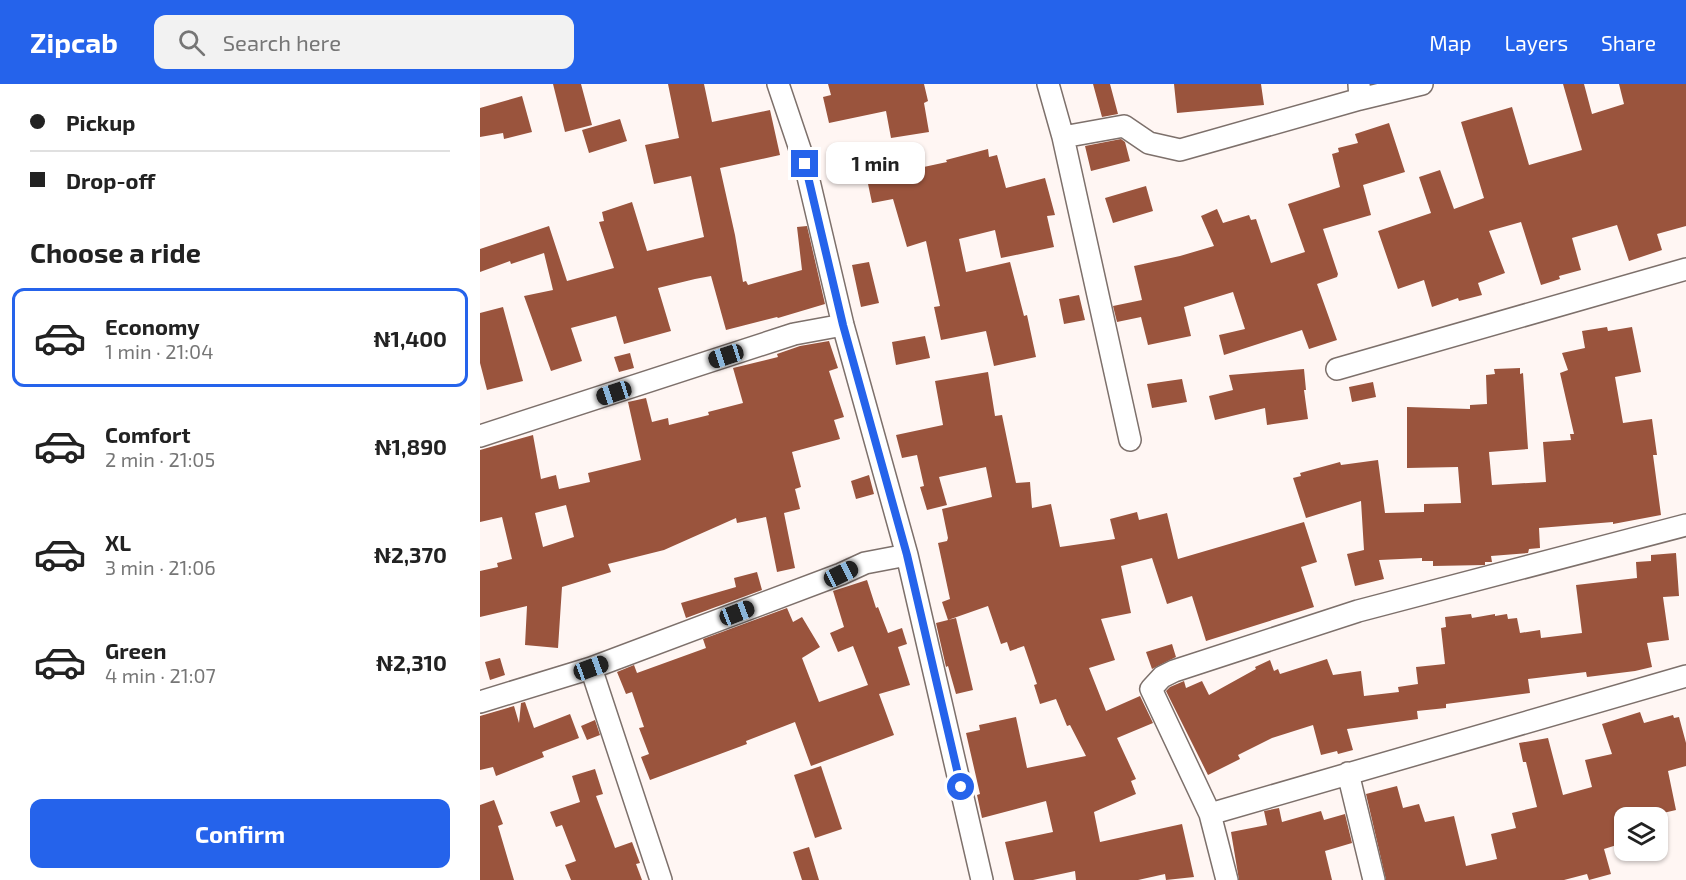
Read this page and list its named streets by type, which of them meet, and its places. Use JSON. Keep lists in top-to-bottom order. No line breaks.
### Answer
{"page":{"header":"Zipcab","search":"Search here","nav":["Map","Layers","Share"],"banner":["Pickup","Drop-off"],"bubble":"1 min","heading":"Choose a ride","list":[{"name":"Economy","note":"1 min · 21:04","value":"₦1,400"},{"name":"Comfort","note":"2 min · 21:05","value":"₦1,890"},{"name":"XL","note":"3 min · 21:06","value":"₦2,370"},{"name":"Green","note":"4 min · 21:07","value":"₦2,310"}],"buttons":"Confirm"}}
